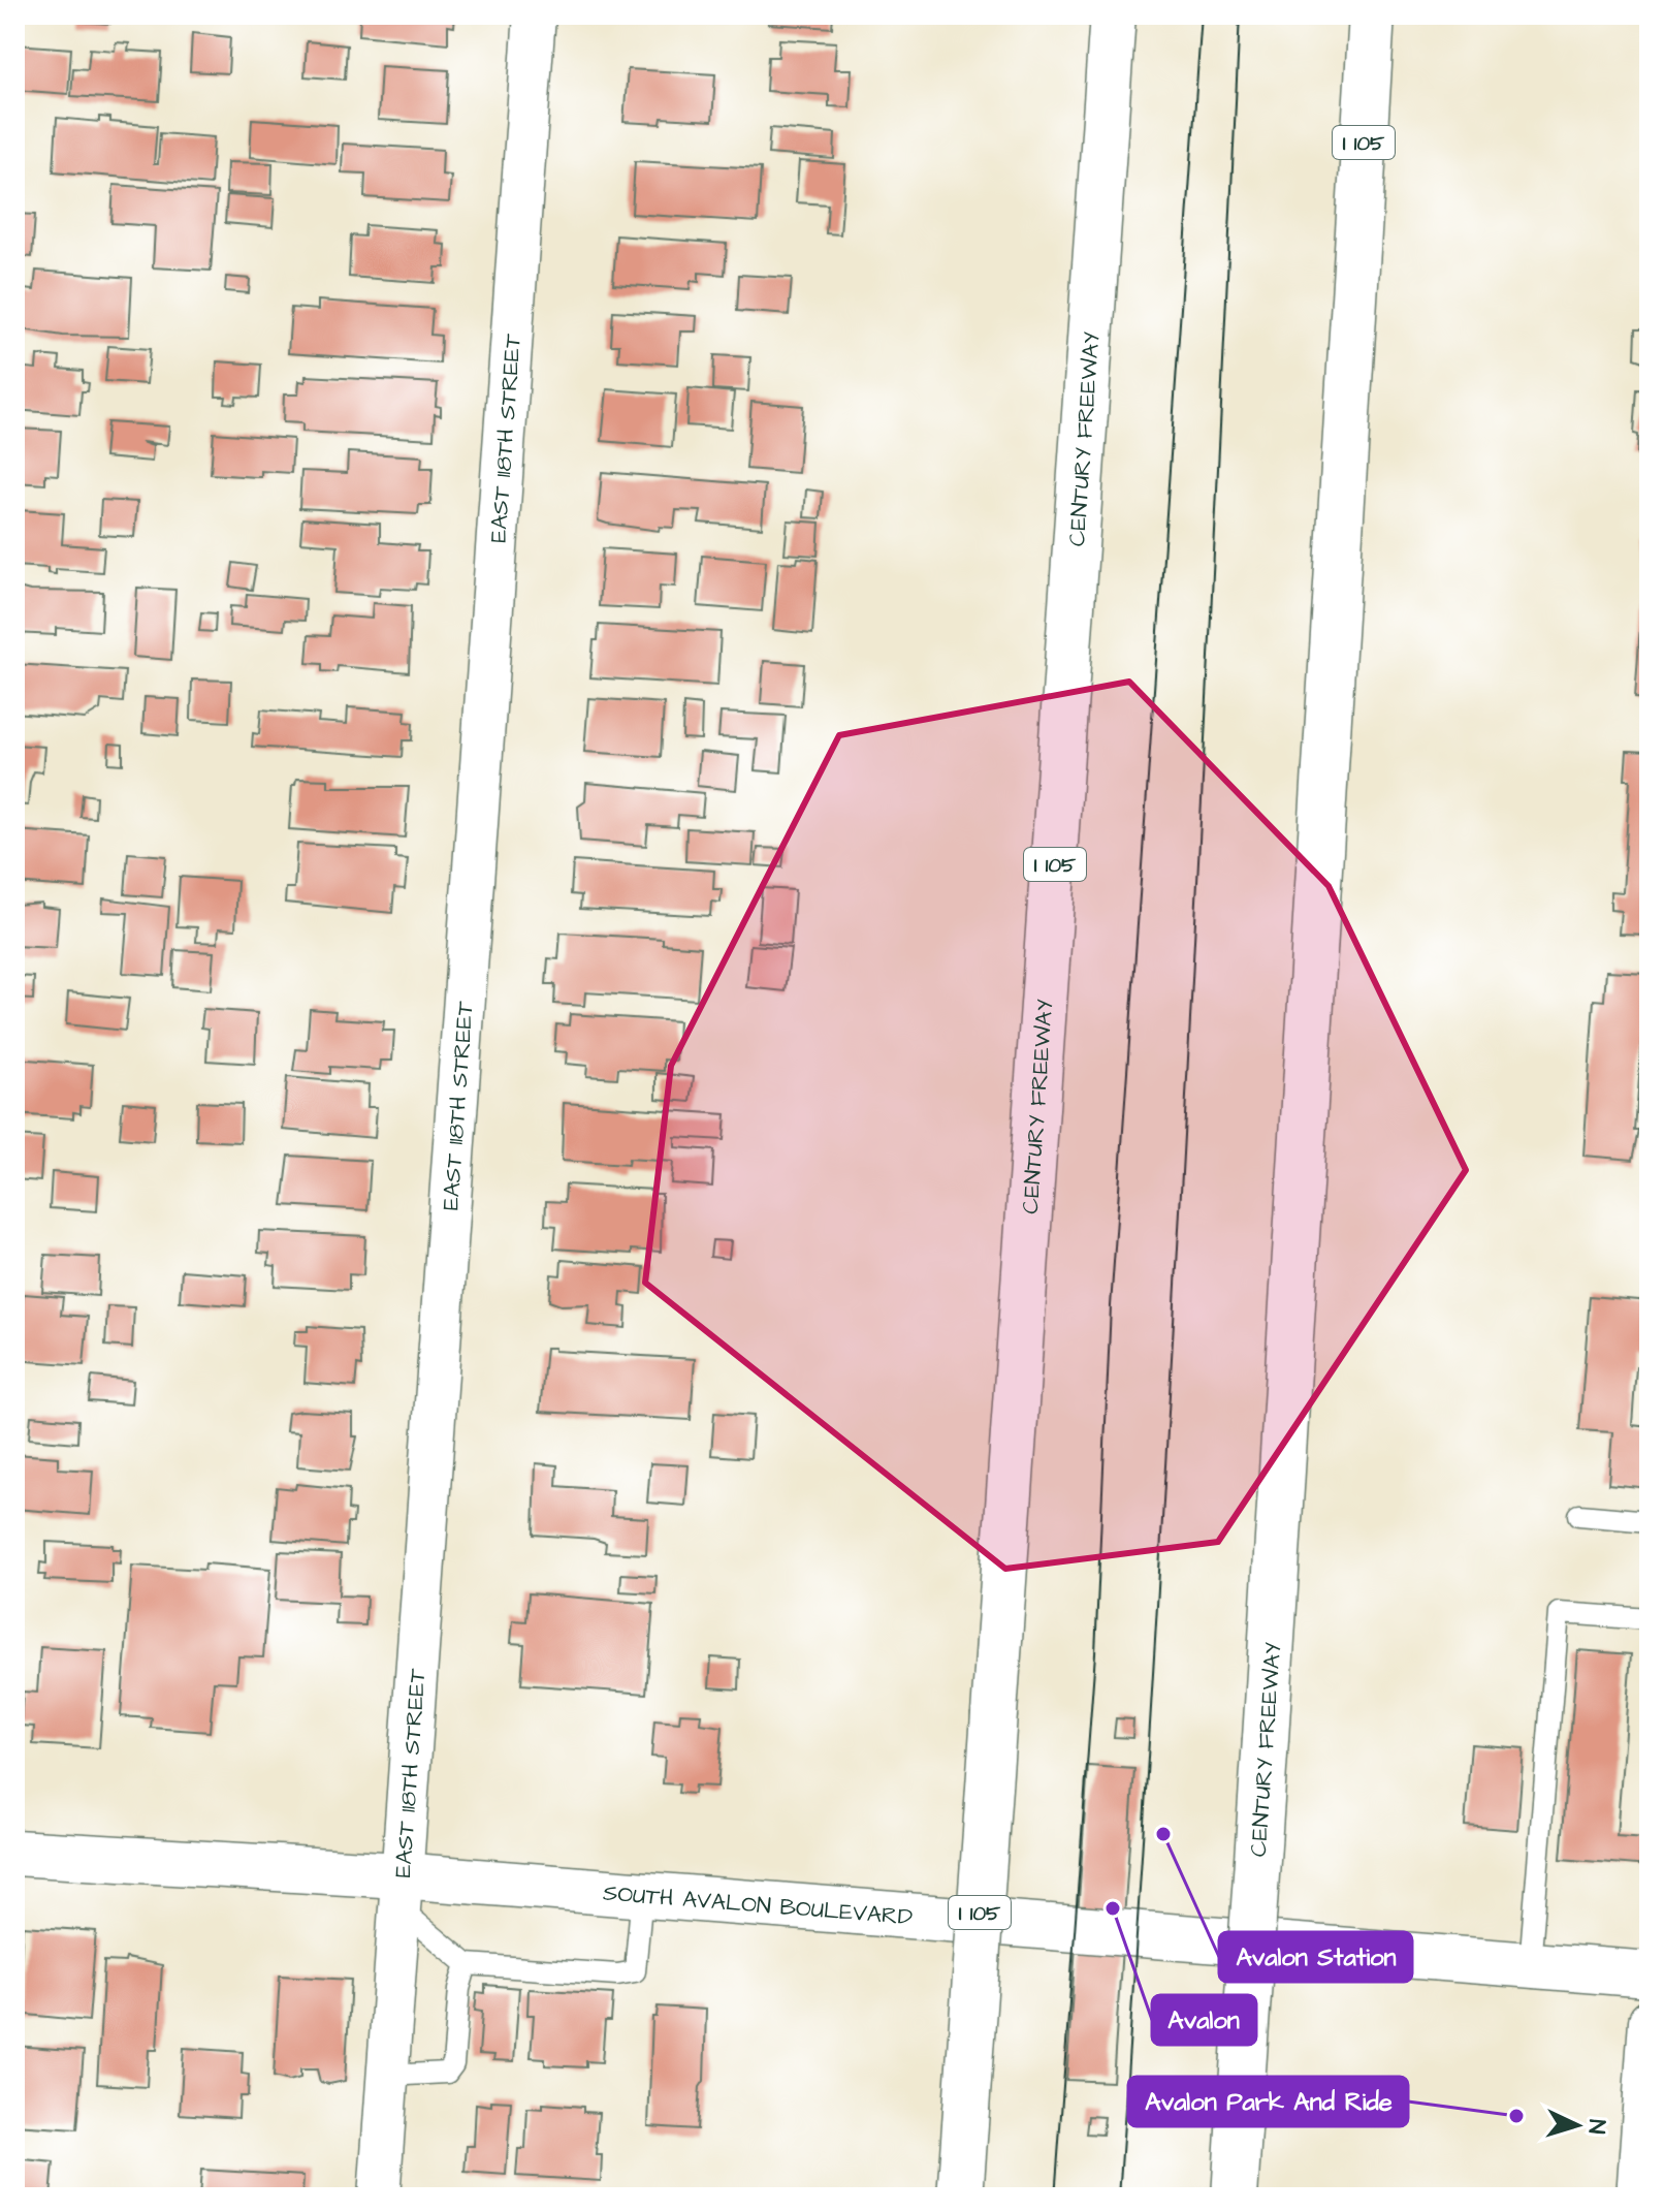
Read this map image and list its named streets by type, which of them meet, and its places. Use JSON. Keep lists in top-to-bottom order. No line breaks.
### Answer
{"streets":{"main road":["I 105","CENTURY FREEWAY","SOUTH AVALON BOULEVARD"],"street":["EAST 118TH STREET"]},"crossings":[["EAST 118TH STREET","SOUTH AVALON BOULEVARD"]],"places":["Avalon Station","Avalon","Avalon Park And Ride"],"north":"right"}
